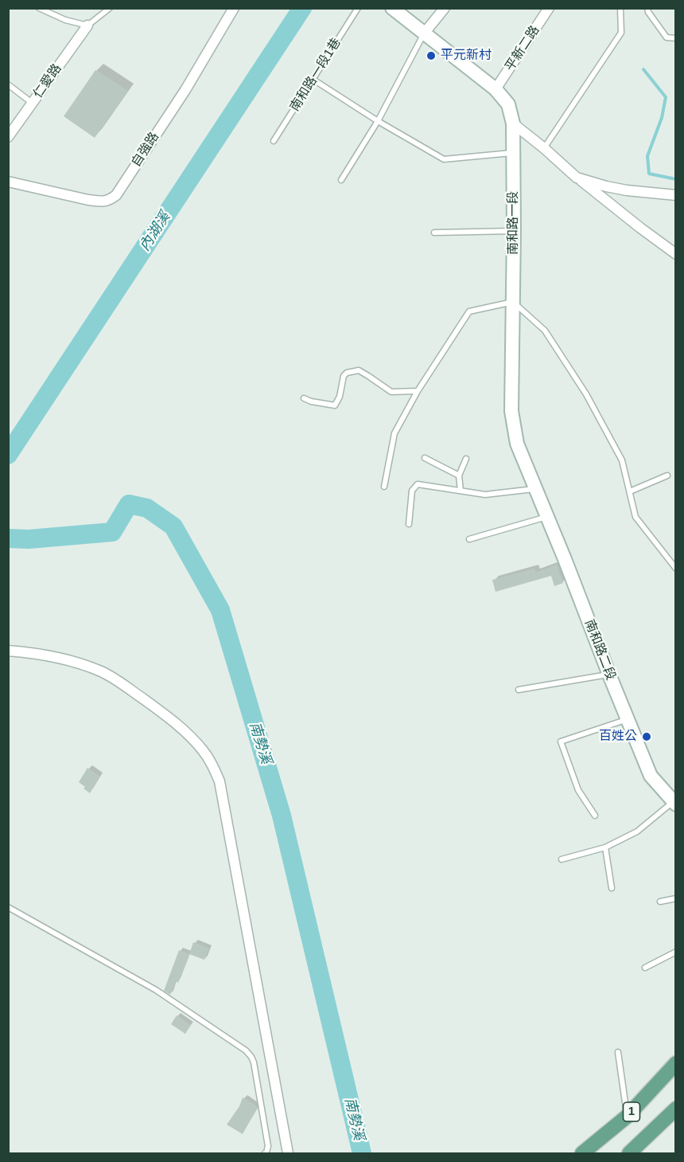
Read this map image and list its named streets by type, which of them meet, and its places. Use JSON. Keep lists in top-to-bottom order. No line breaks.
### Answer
{"streets":{"main road":["南和路一段","南和路二段","1"],"street":["平新二路","仁愛路","自強路"],"lane":["南和路一段1巷"]},"crossings":[["平新二路","南和路一段"],["南和路一段","南和路二段"]],"water":["內湖溪","南勢溪"],"places":["平元新村","百姓公"]}
